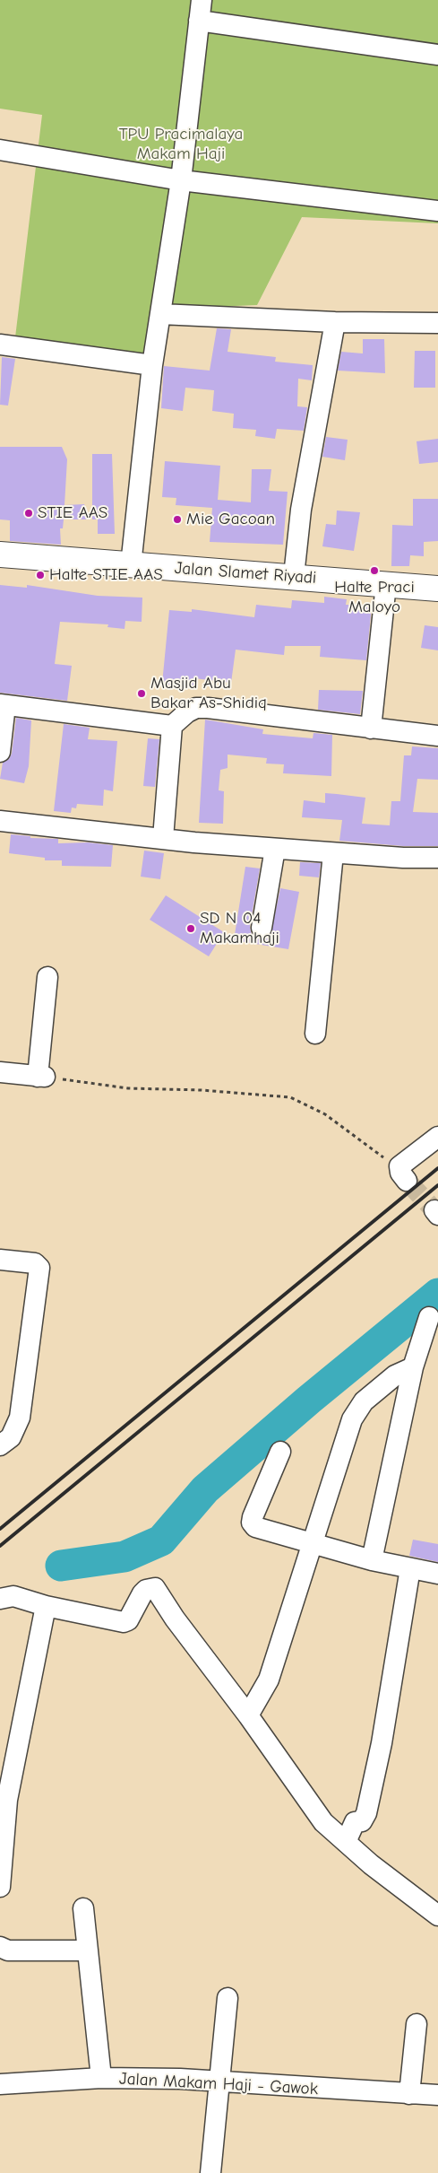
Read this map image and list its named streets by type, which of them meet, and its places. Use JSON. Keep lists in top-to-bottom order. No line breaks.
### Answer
{"streets":{"main road":["Jalan Slamet Riyadi"],"street":["Jalan Makam Haji - Gawok"]},"parks":["TPU Pracimalaya Makam Haji"],"places":["STIE AAS","Mie Gacoan","Halte Praci Maloyo","Halte STIE AAS","Masjid Abu Bakar As-Shidiq","SD N 04 Makamhaji"]}
